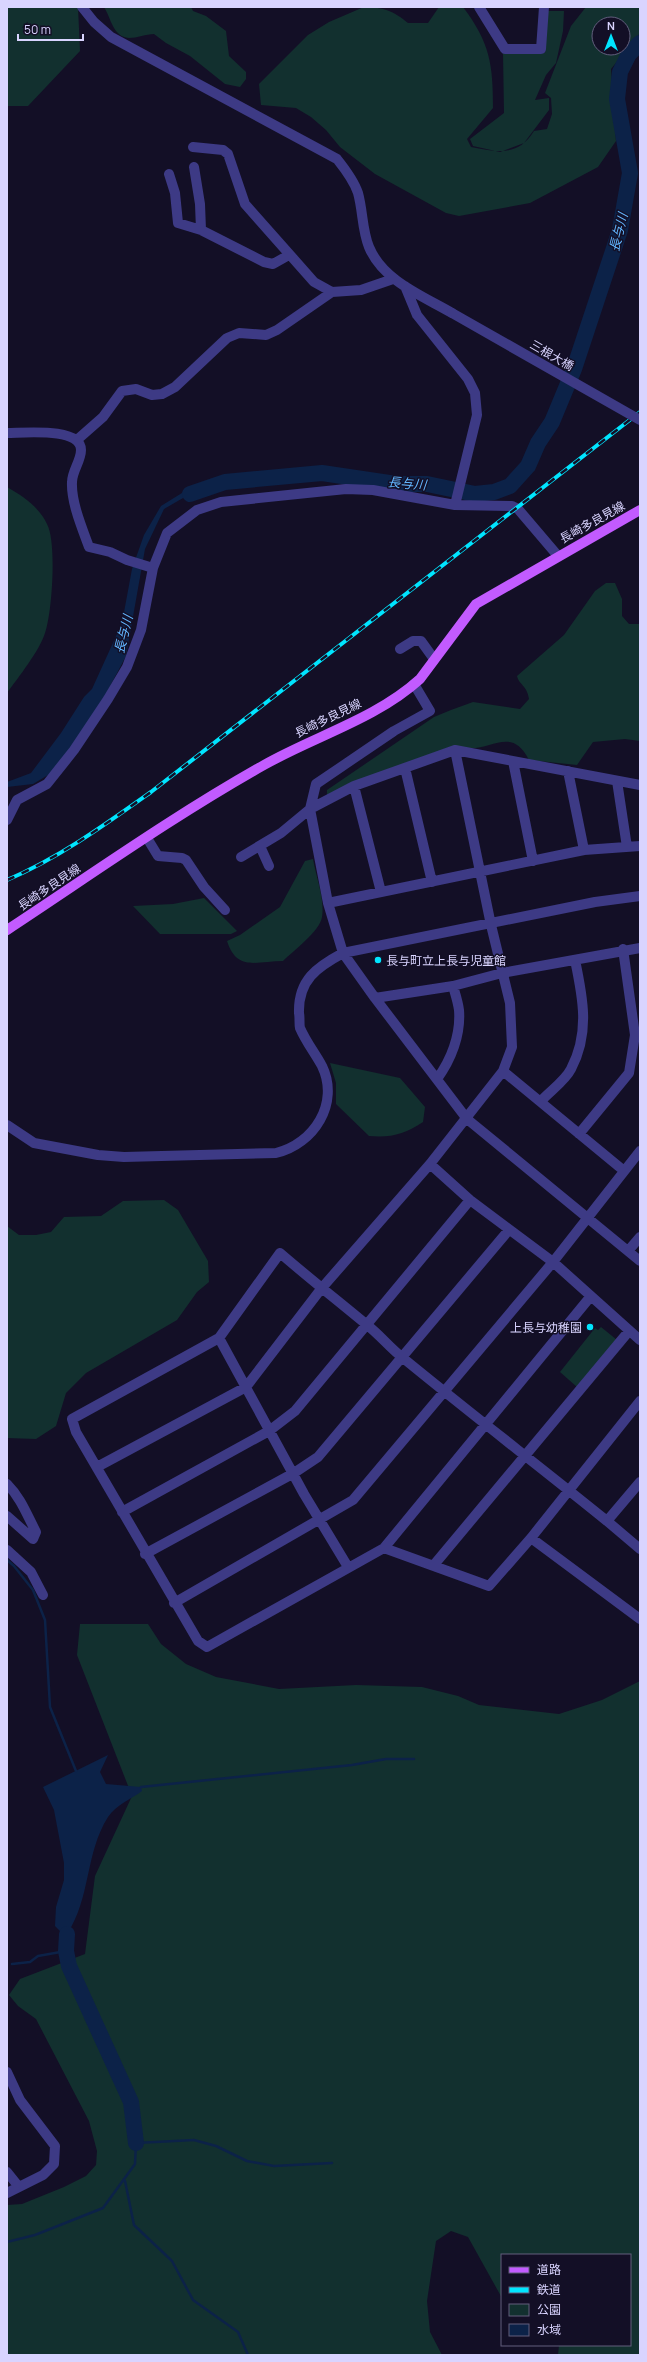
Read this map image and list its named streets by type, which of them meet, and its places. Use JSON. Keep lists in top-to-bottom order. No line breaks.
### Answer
{"streets":{"main road":["長崎多良見線"],"street":["三根大橋"]},"water":["長与川"],"places":["長与町立上長与児童館","上長与幼稚園"],"legend":["道路","鉄道","公園","水域"],"scale_bar":"50 m","north":"top"}
